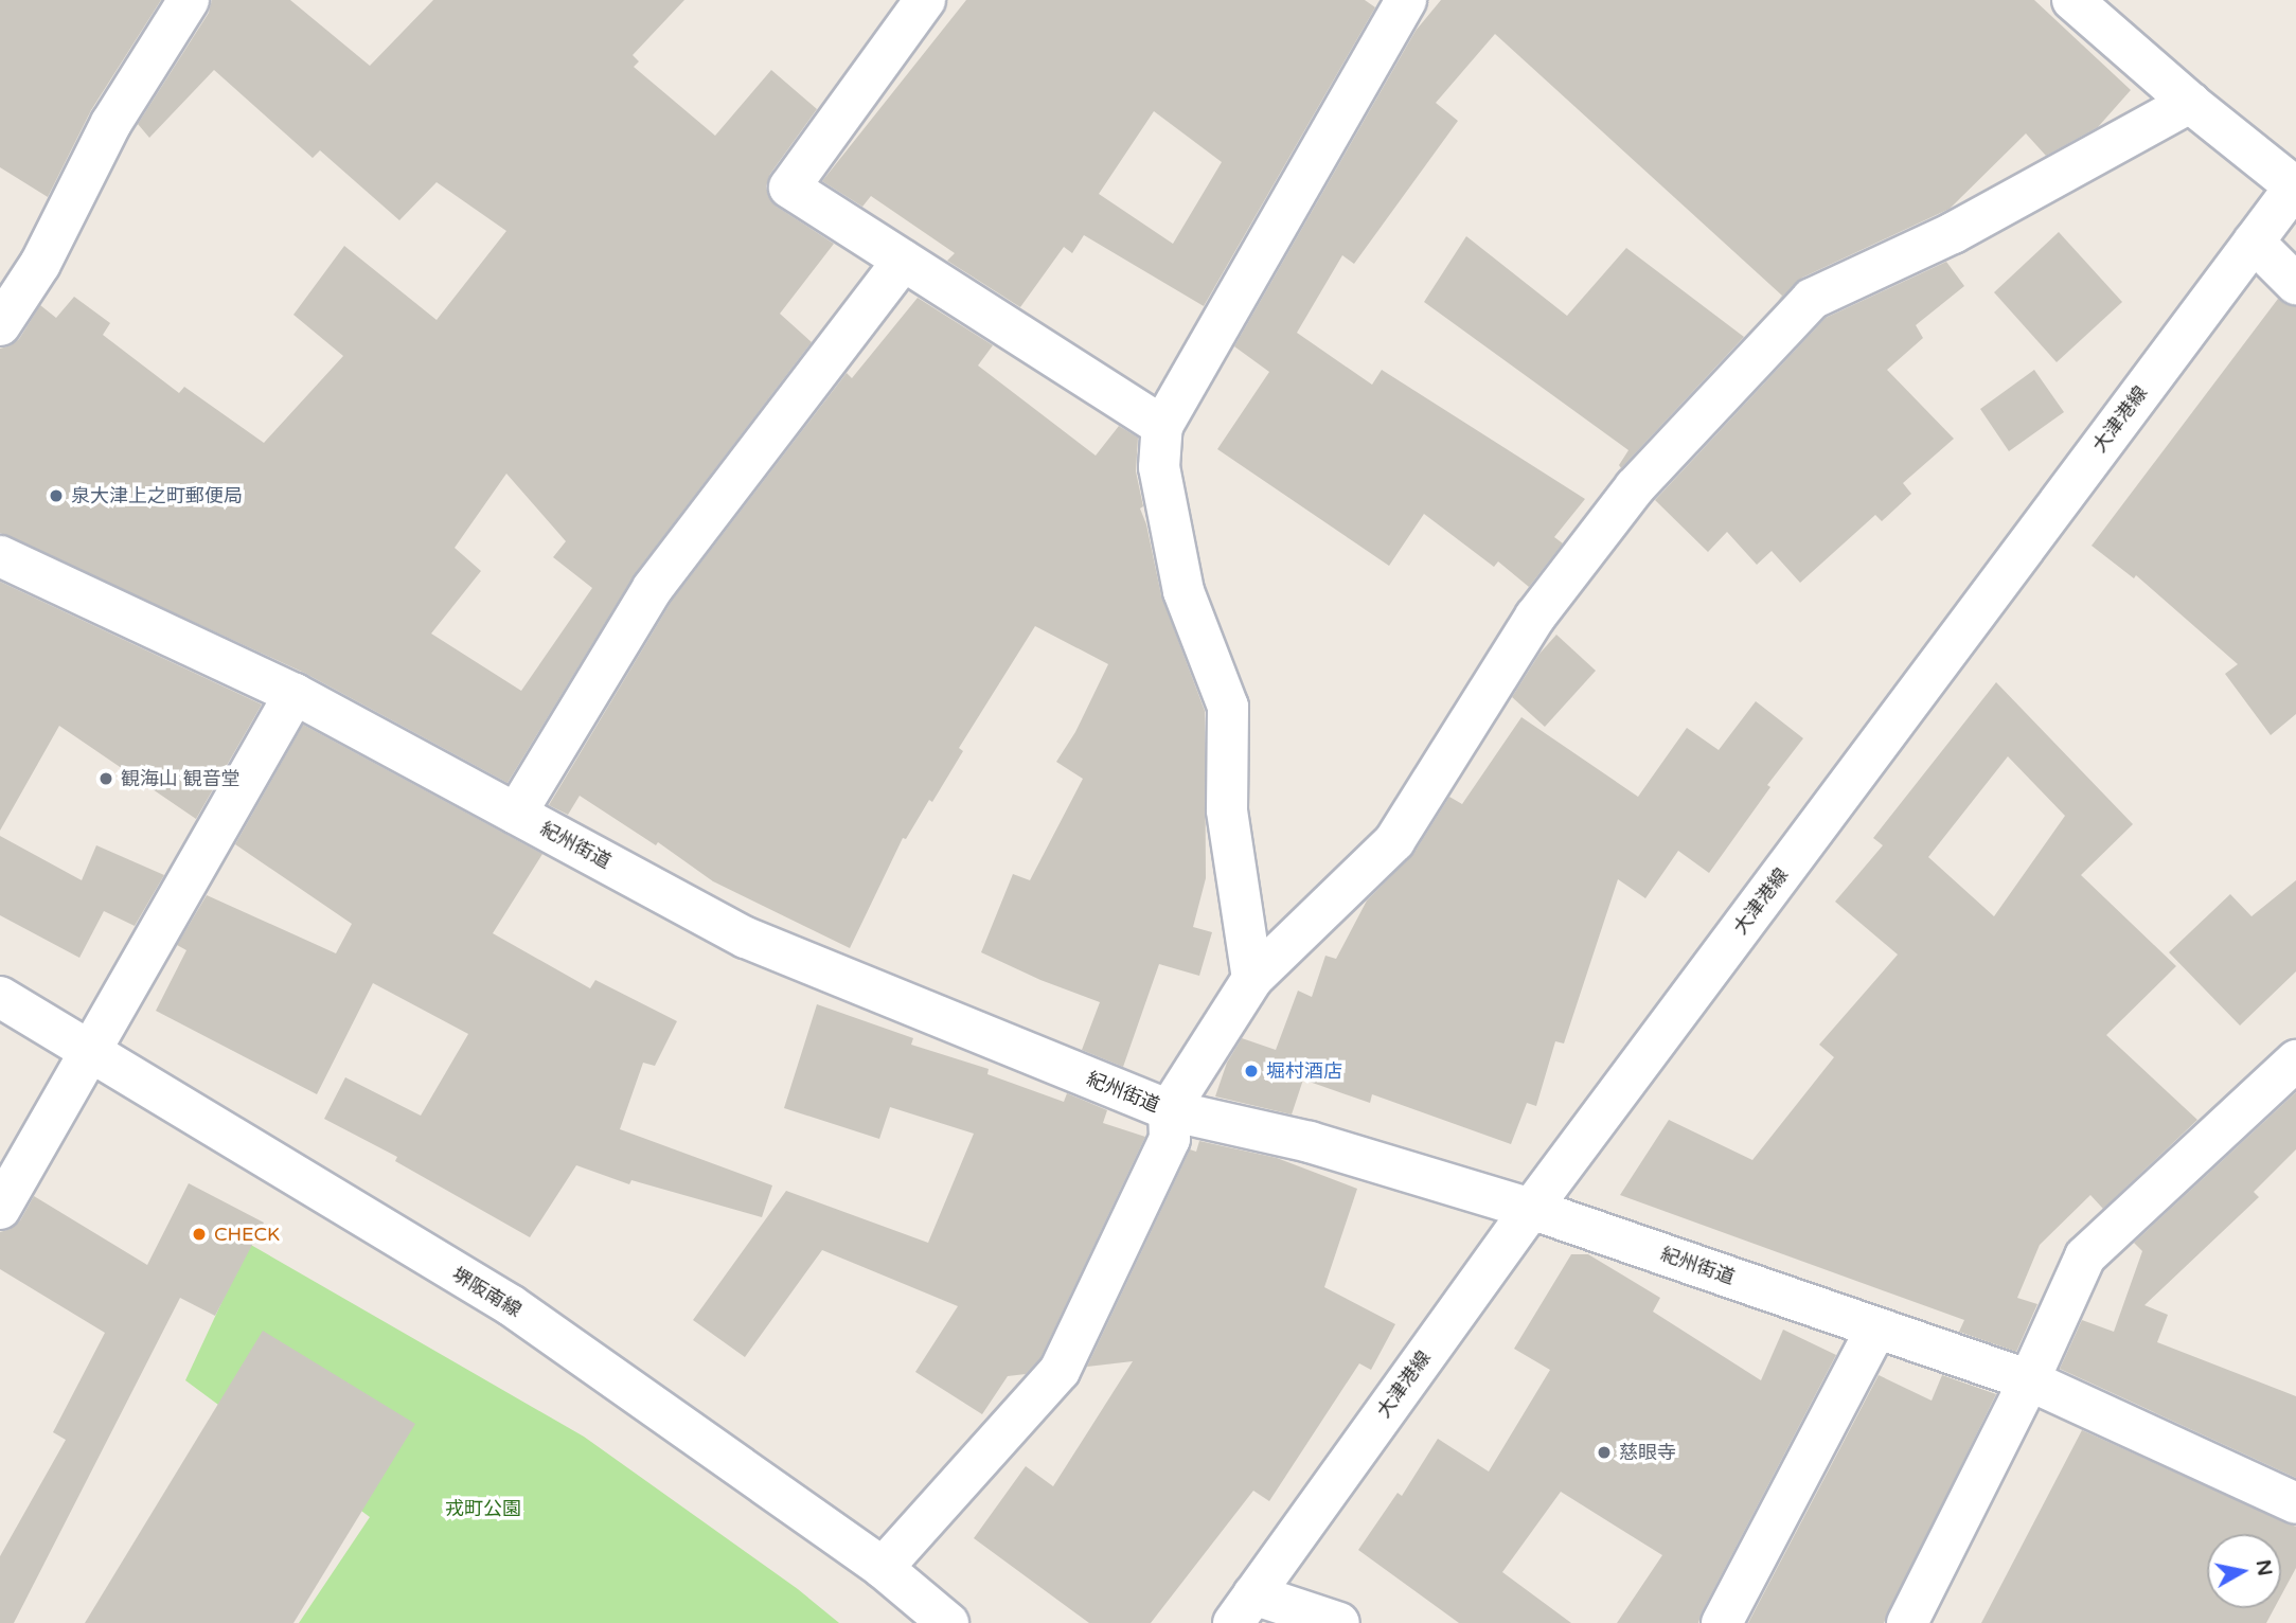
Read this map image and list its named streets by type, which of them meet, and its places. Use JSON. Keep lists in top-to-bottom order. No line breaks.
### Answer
{"streets":{"street":["大津港線","紀州街道","堺阪南線"]},"crossings":[["大津港線","紀州街道"]],"parks":["戎町公園"],"places":["泉大津上之町郵便局","観海山 観音堂","堀村酒店","CHECK","慈眼寺"],"north":"right"}
